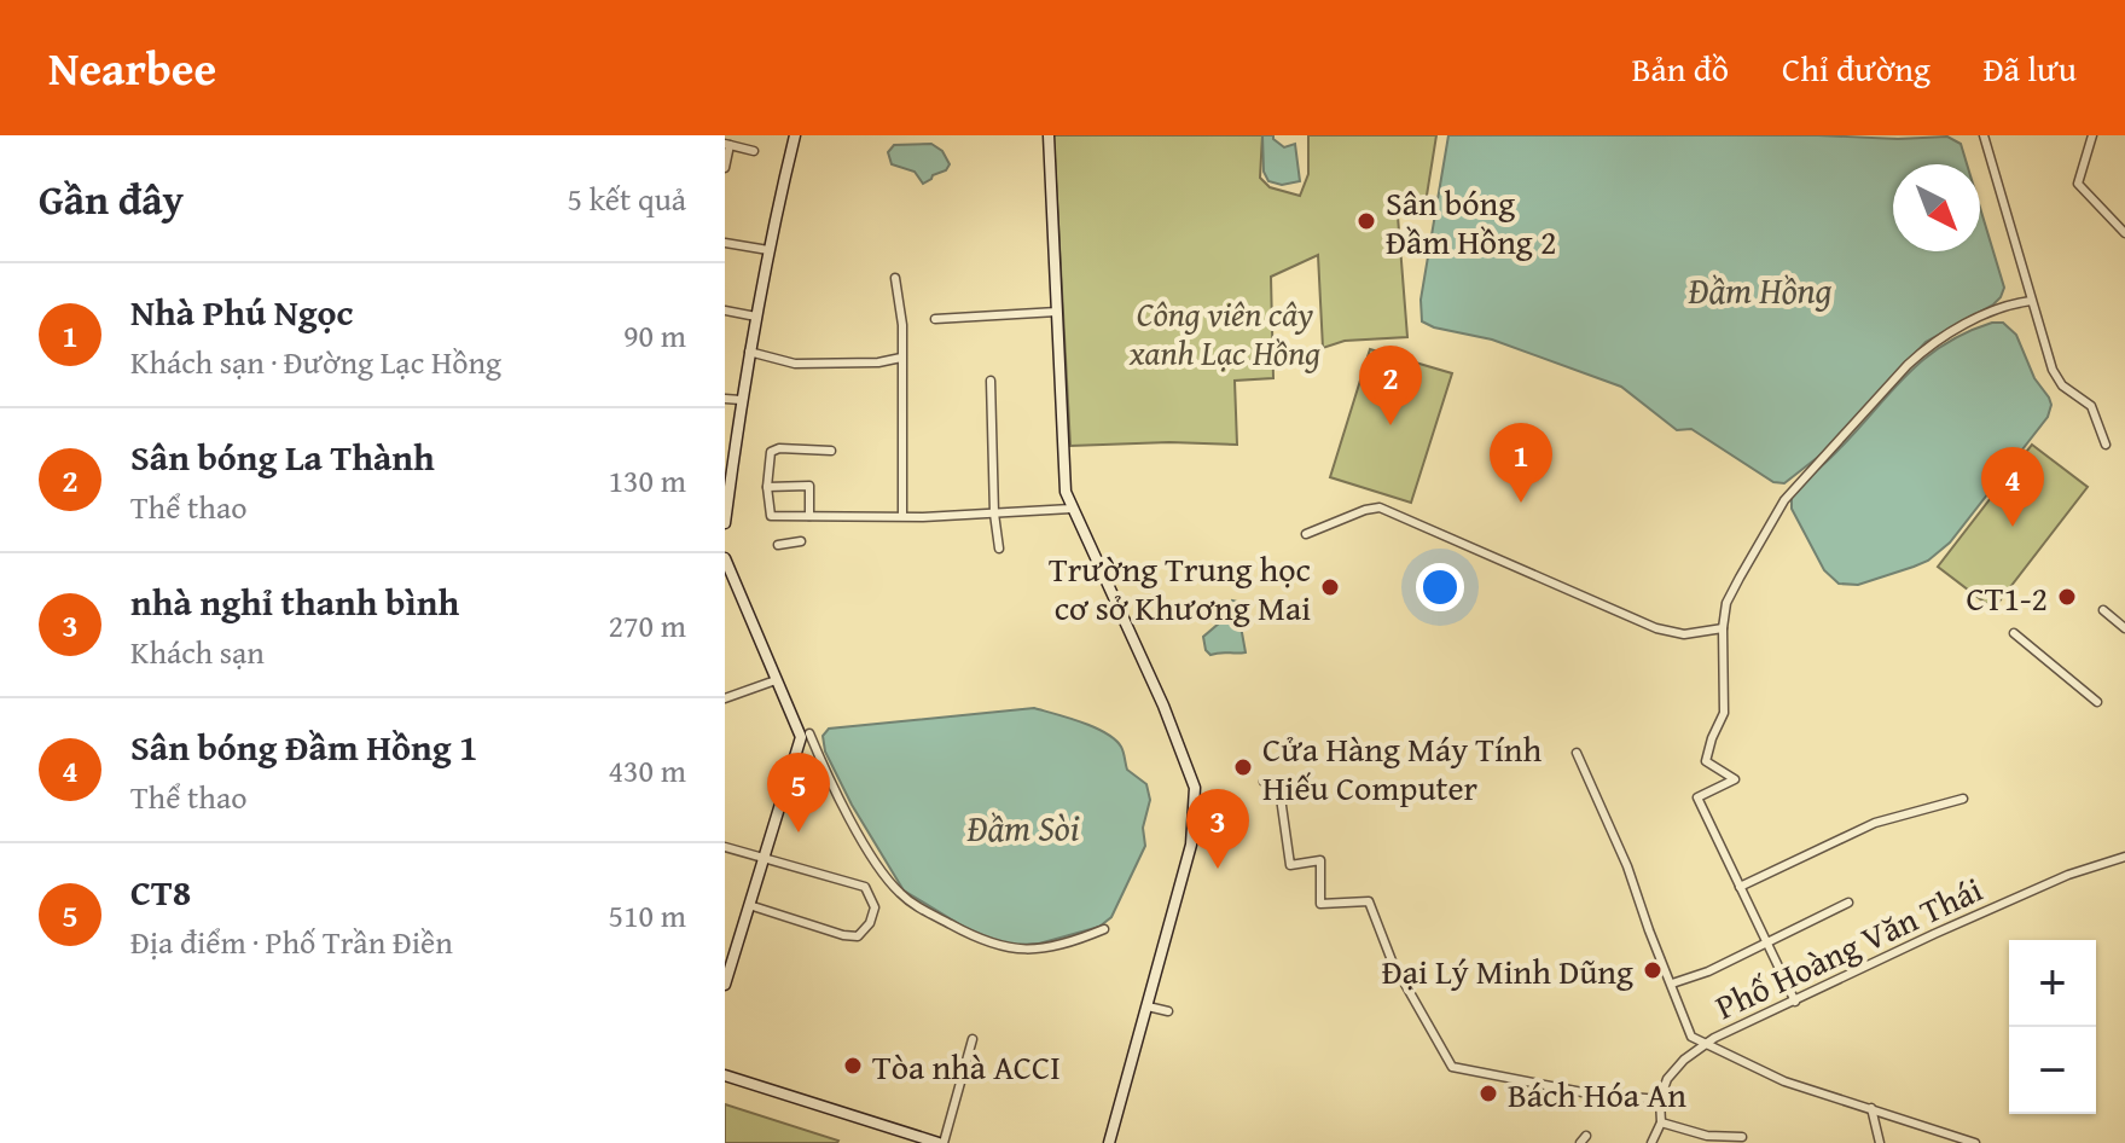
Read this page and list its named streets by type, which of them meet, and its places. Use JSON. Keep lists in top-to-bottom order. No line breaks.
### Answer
{"streets":{"street":["Phố Hoàng Văn Thái"]},"water":["Đầm Hồng","Đầm Sòi"],"parks":["Công viên cây xanh Lạc Hồng"],"places":["Sân bóng Đầm Hồng 2","Trường Trung học cơ sở Khương Mai","CT1-2","Cửa Hàng Máy Tính Hiếu Computer","Đại Lý Minh Dũng","Tòa nhà ACCI","Bách Hóa An"],"north":"bottom right","page":{"header":"Nearbee","nav":["Bản đồ","Chỉ đường","Đã lưu"],"heading":["Gần đây","5 kết quả"],"list":[{"mark":"1","name":"Nhà Phú Ngọc","note":"Khách sạn · Đường Lạc Hồng","value":"90 m"},{"mark":"2","name":"Sân bóng La Thành","note":"Thể thao","value":"130 m"},{"mark":"3","name":"nhà nghỉ thanh bình","note":"Khách sạn","value":"270 m"},{"mark":"4","name":"Sân bóng Đầm Hồng 1","note":"Thể thao","value":"430 m"},{"mark":"5","name":"CT8","note":"Địa điểm · Phố Trần Điền","value":"510 m"}],"pins":["2","1","4","5","3"],"map_buttons":["+","−"]}}
